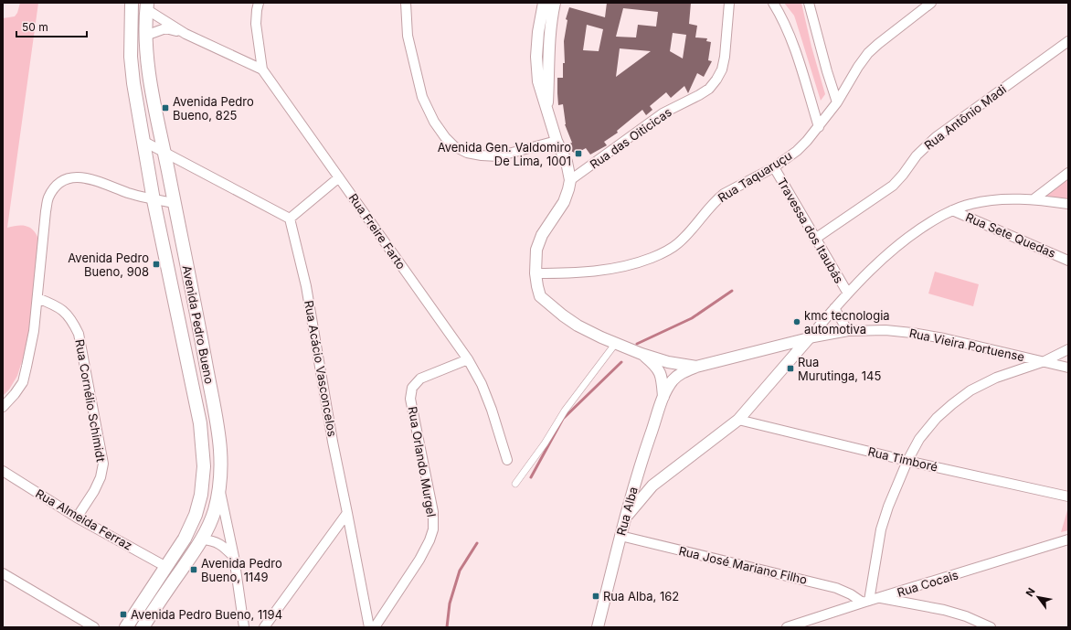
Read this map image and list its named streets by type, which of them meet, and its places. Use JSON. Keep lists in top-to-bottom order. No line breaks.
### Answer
{"streets":{"main road":["Avenida Pedro Bueno"],"street":["Rua Antônio Madi","Rua das Oiticicas","Rua Taquaruçu","Travessa dos Itaubás","Rua Freire Farto","Rua Sete Quedas","Rua Vieira Portuense","Rua Acácio Vasconcelos","Rua Cornélio Schimidt","Rua Timboré","Rua Orlando Murgel","Rua Alba","Rua Almeida Ferraz","Rua José Mariano Filho","Rua Cocais"]},"crossings":[["Rua Antônio Madi","Travessa dos Itaubás"],["Rua Taquaruçu","Travessa dos Itaubás"],["Rua Freire Farto","Rua Orlando Murgel"],["Avenida Pedro Bueno","Rua Almeida Ferraz"],["Rua Vieira Portuense","Rua Alba"],["Rua Cornélio Schimidt","Rua Almeida Ferraz"],["Rua Alba","Rua José Mariano Filho"],["Rua José Mariano Filho","Rua Cocais"]],"places":{"transit":["Avenida Pedro Bueno, 825","Avenida Gen. Valdomiro De Lima, 1001","Avenida Pedro Bueno, 908","Rua Murutinga, 145","Avenida Pedro Bueno, 1149","Rua Alba, 162","Avenida Pedro Bueno, 1194"],"other":["kmc tecnologia automotiva"]},"scale_bar":"50 m","north":"top left"}
